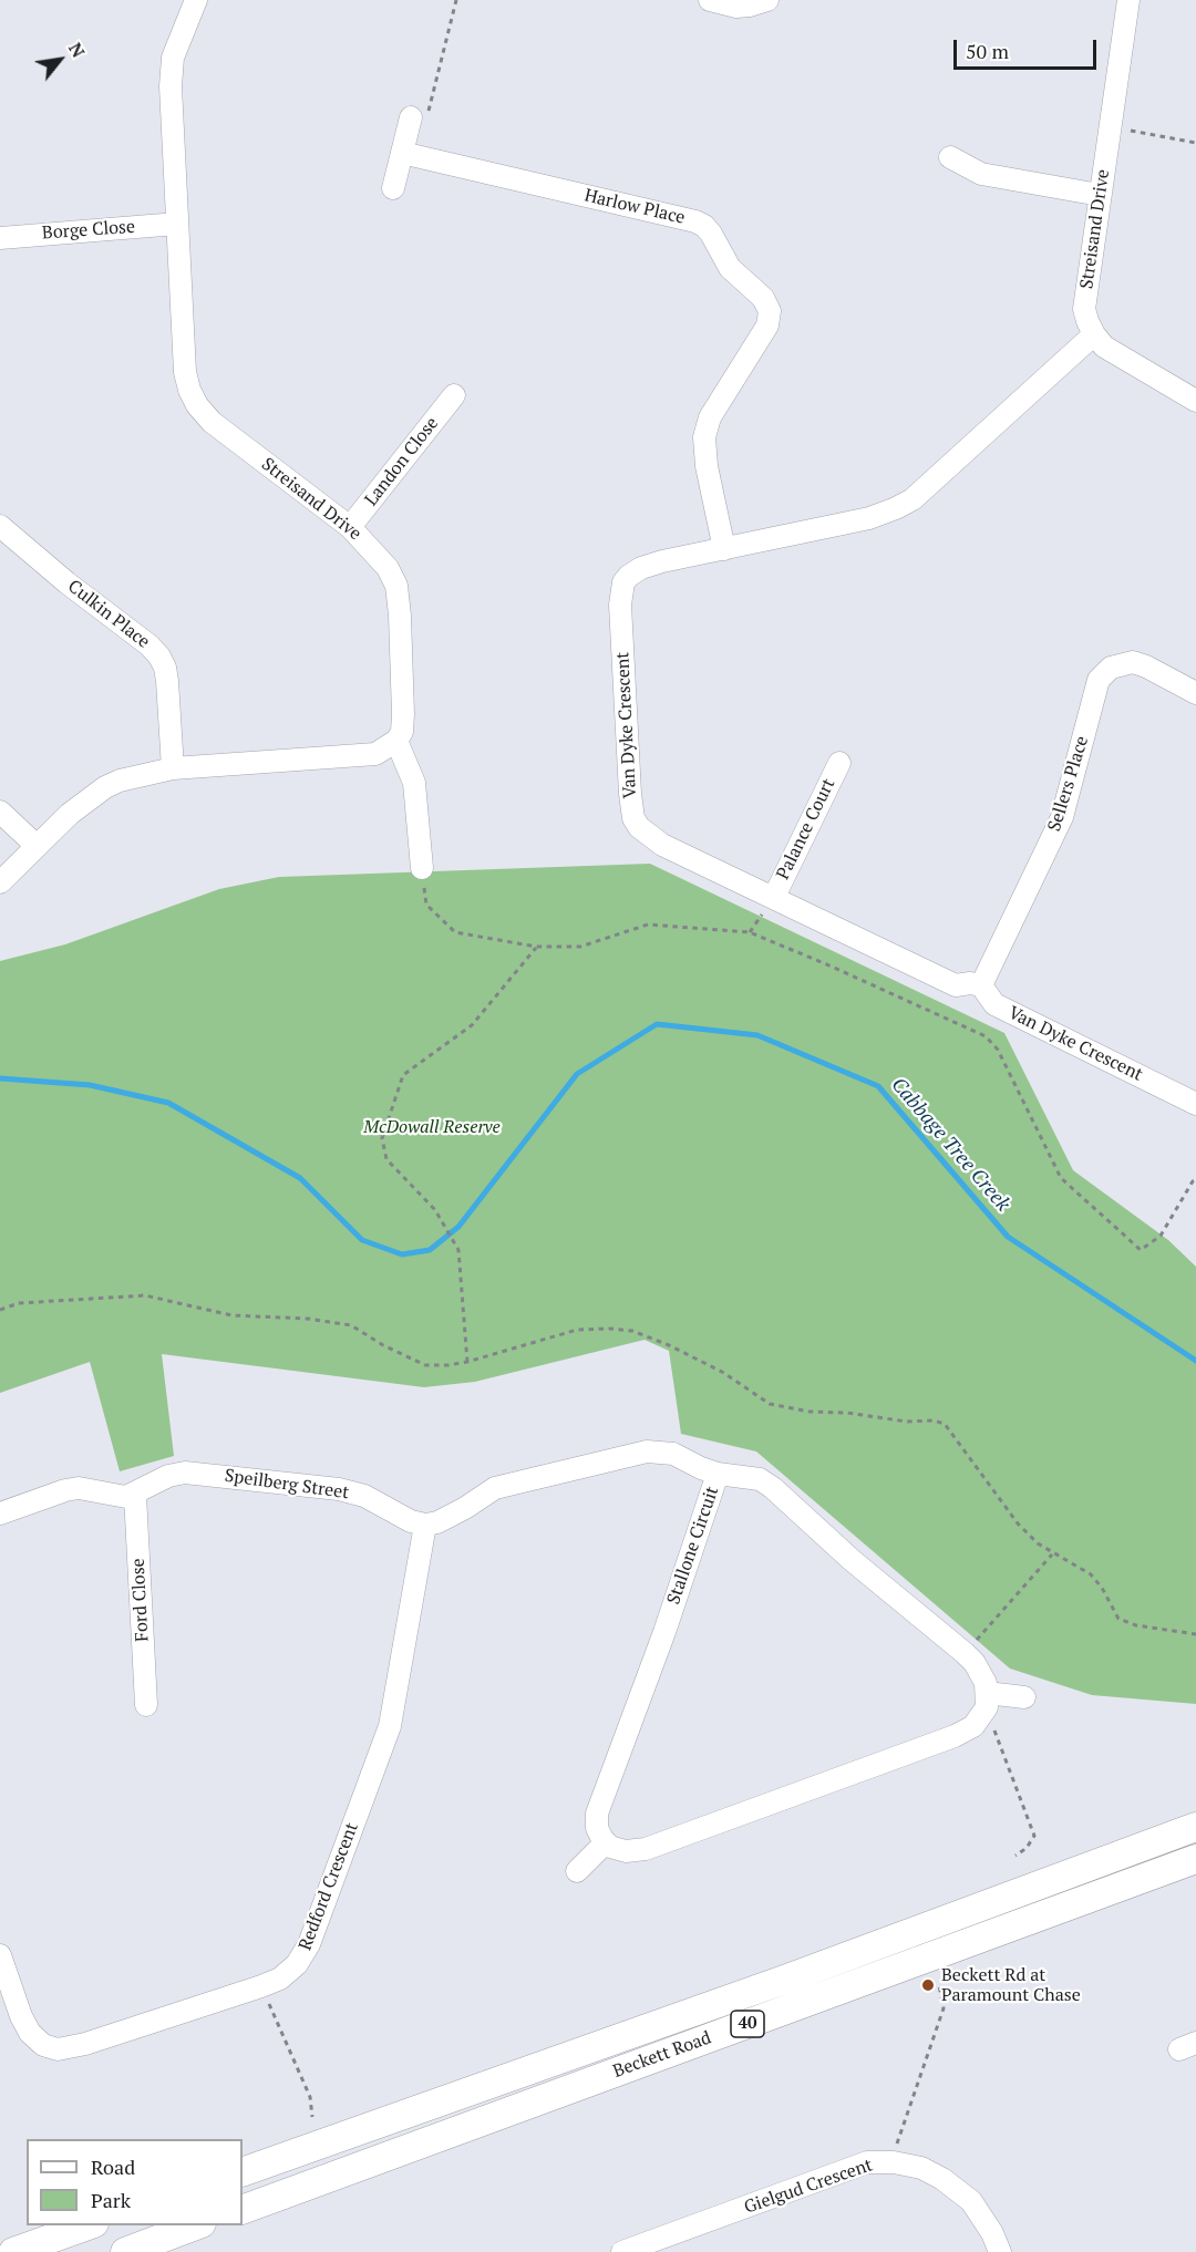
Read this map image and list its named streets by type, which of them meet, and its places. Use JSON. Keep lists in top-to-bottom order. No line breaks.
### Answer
{"streets":{"main road":["40","Beckett Road"],"street":["Harlow Place","Streisand Drive","Borge Close","Landon Close","Culkin Place","Van Dyke Crescent","Sellers Place","Palance Court","Speilberg Street","Stallone Circuit","Ford Close","Redford Crescent","Gielgud Crescent"]},"crossings":[["Harlow Place","Van Dyke Crescent"],["Streisand Drive","Borge Close"],["Streisand Drive","Landon Close"],["Streisand Drive","Van Dyke Crescent"],["Van Dyke Crescent","Sellers Place"],["Van Dyke Crescent","Palance Court"],["Speilberg Street","Ford Close"],["Speilberg Street","Redford Crescent"]],"water":["Cabbage Tree Creek"],"parks":["McDowall Reserve"],"places":["Beckett Rd at Paramount Chase"],"legend":["Road","Park"],"scale_bar":"50 m","north":"top right"}
